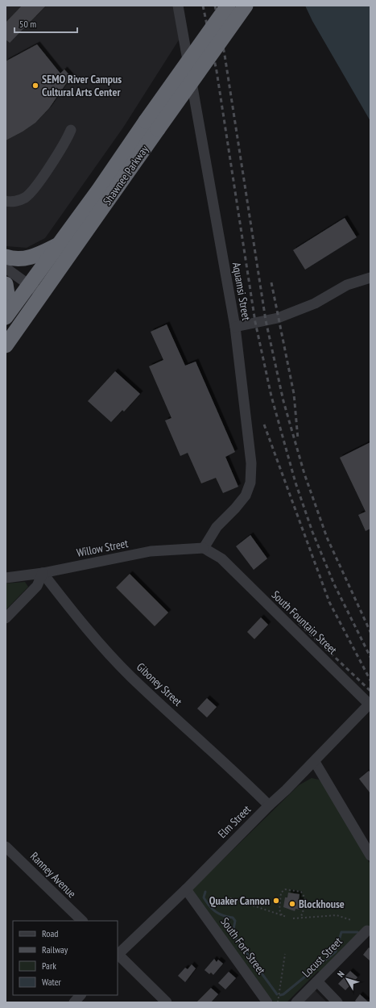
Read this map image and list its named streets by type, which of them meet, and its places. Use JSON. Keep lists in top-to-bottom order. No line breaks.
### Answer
{"streets":{"highway":["Shawnee Parkway"],"street":["Aquamsi Street","Willow Street","South Fountain Street","Giboney Street","Elm Street","Ranney Avenue","South Fort Street","Locust Street"]},"crossings":[["Aquamsi Street","Willow Street"],["Aquamsi Street","South Fountain Street"],["Willow Street","South Fountain Street"],["Willow Street","Giboney Street"],["South Fountain Street","Elm Street"],["Giboney Street","Elm Street"],["Elm Street","South Fort Street"]],"places":["SEMO River Campus Cultural Arts Center","Quaker Cannon","Blockhouse"],"legend":["Road","Railway","Park","Water"],"scale_bar":"50 m","north":"top left"}
